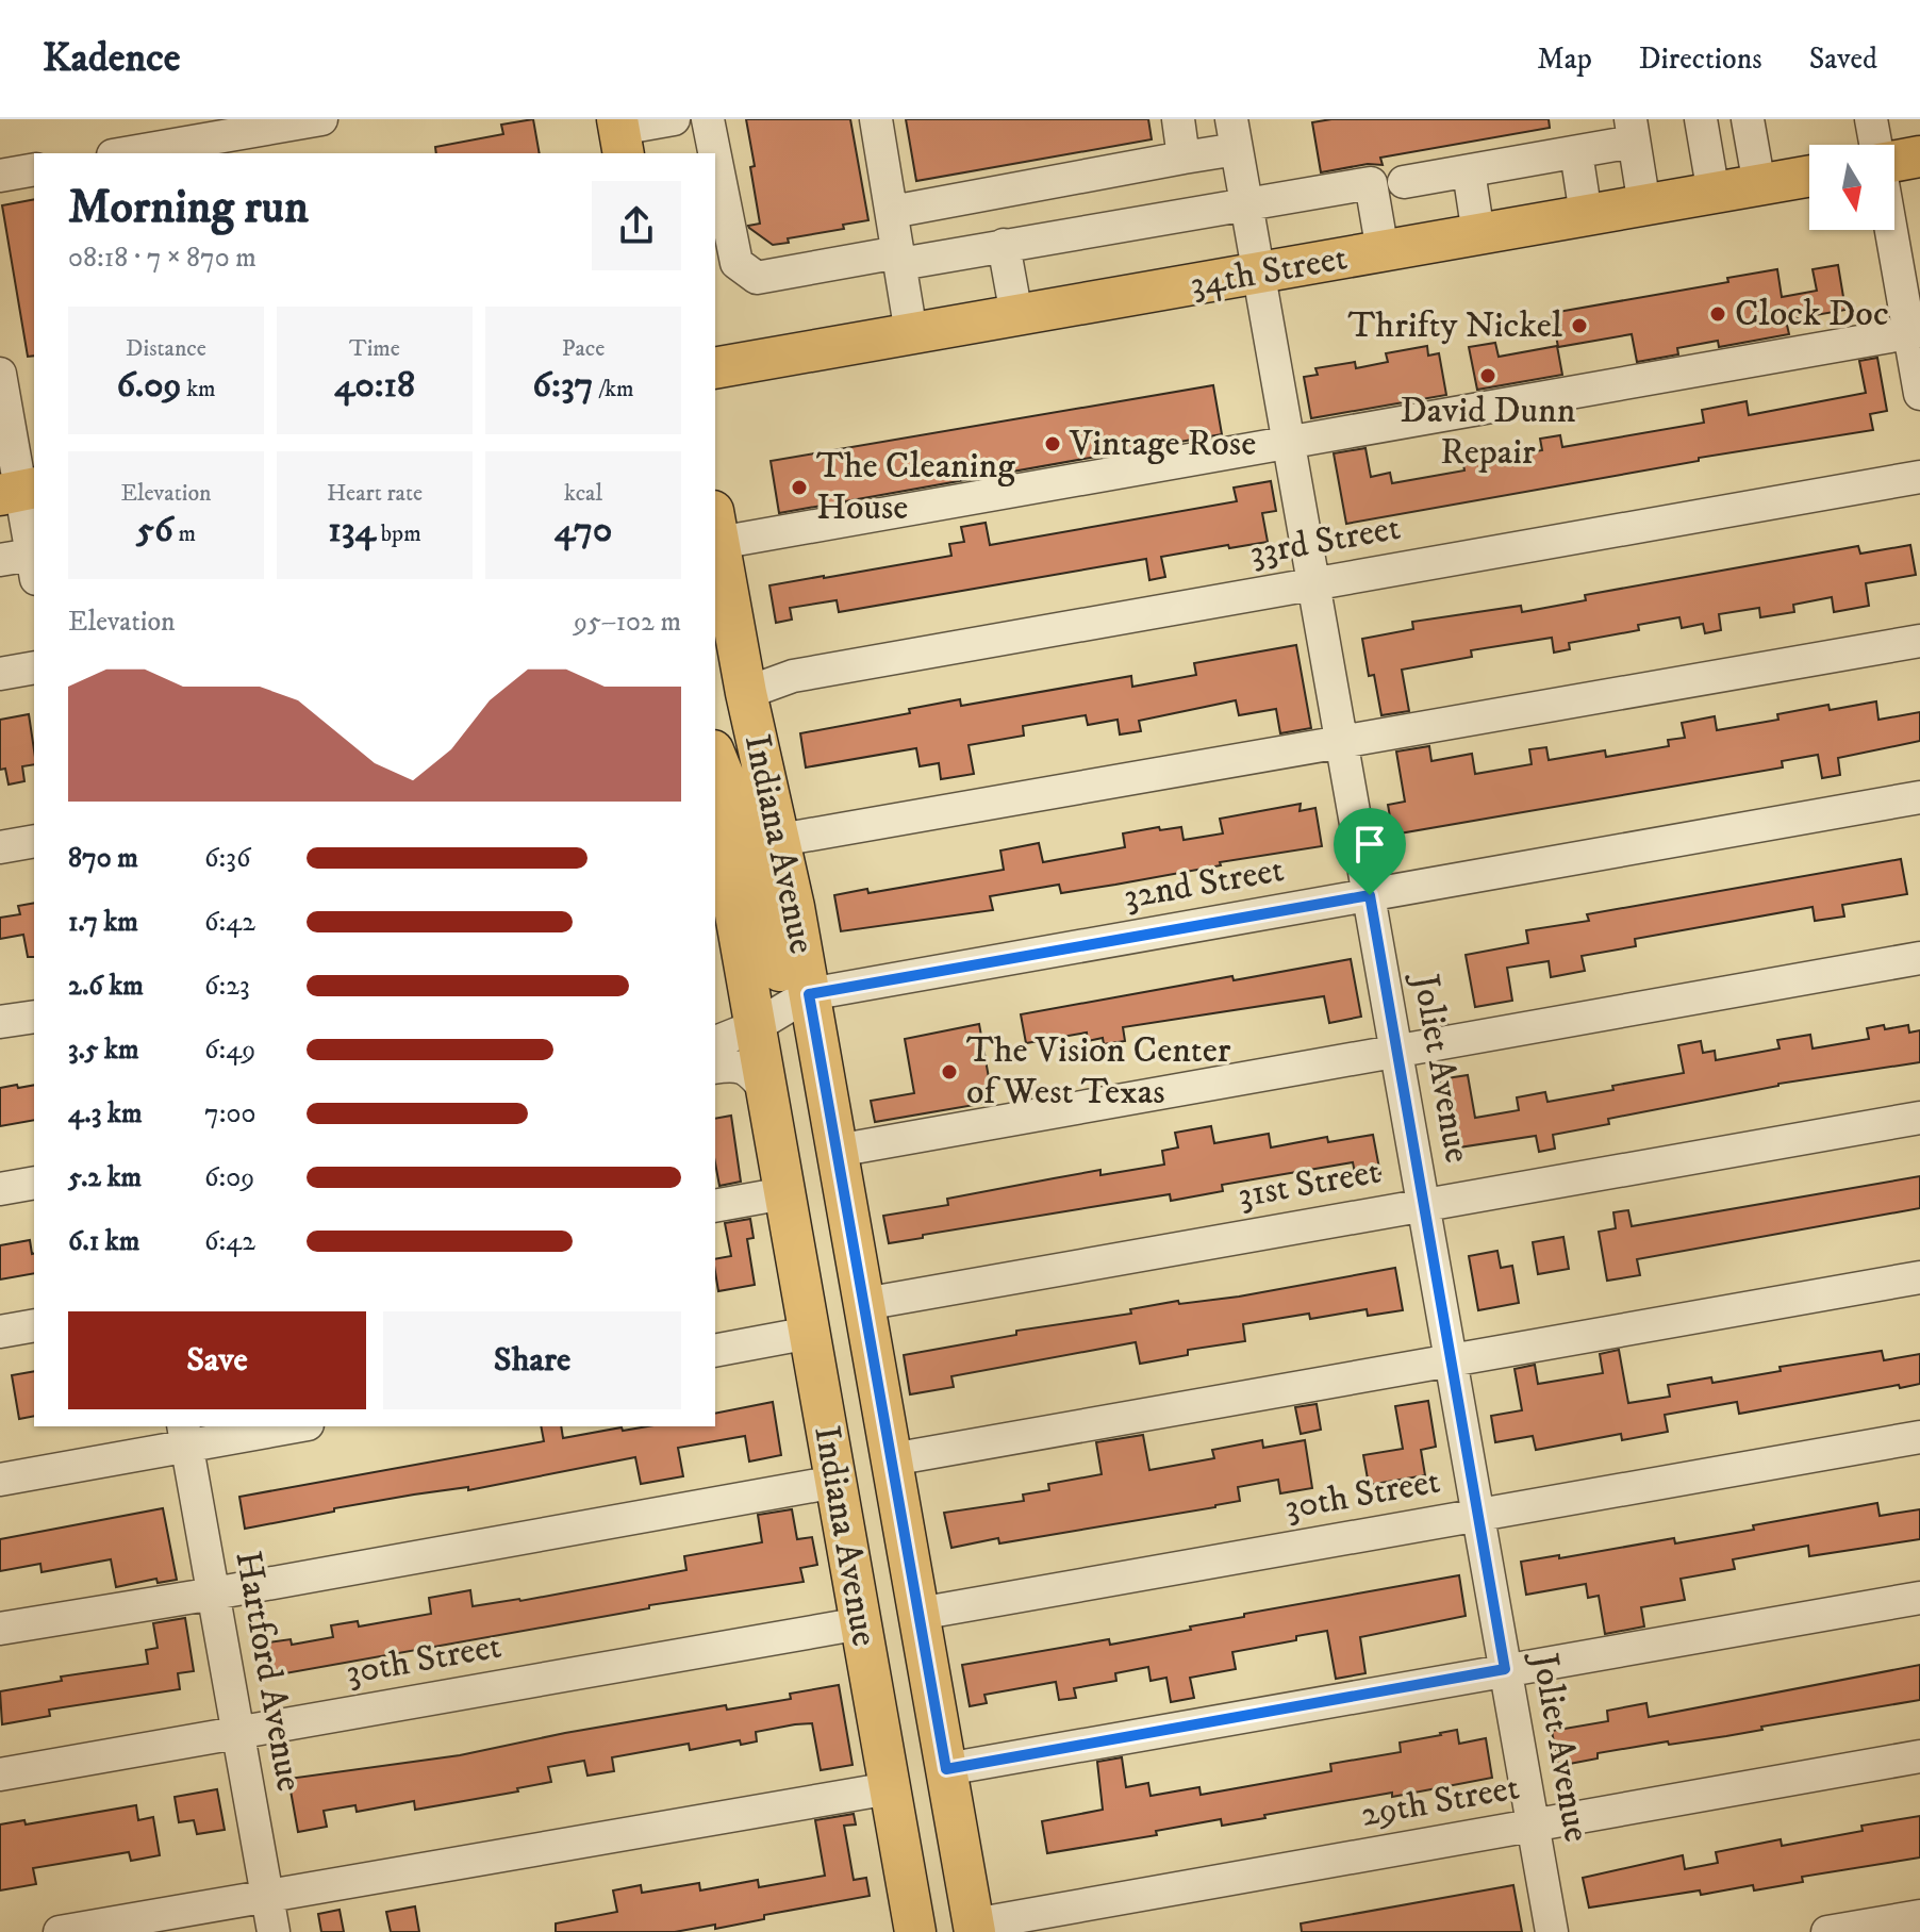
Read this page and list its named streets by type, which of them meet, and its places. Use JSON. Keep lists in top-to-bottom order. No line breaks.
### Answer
{"streets":{"main road":["34th Street","Indiana Avenue"],"street":["33rd Street","32nd Street","Joliet Avenue","31st Street","30th Street","Hartford Avenue","29th Street"]},"crossings":[["34th Street","Joliet Avenue"],["33rd Street","Indiana Avenue"],["33rd Street","Joliet Avenue"],["Indiana Avenue","32nd Street"],["Indiana Avenue","31st Street"],["Indiana Avenue","30th Street"],["Indiana Avenue","29th Street"],["32nd Street","Joliet Avenue"],["Joliet Avenue","31st Street"],["Joliet Avenue","30th Street"],["Joliet Avenue","29th Street"],["30th Street","Hartford Avenue"]],"places":["Clock Doc","Thrifty Nickel","David Dunn Repair","Vintage Rose","The Cleaning House","The Vision Center of West Texas"],"north":"bottom","page":{"header":"Kadence","nav":["Map","Directions","Saved"],"heading":["Morning run","08:18 · 7 × 870 m"],"stats":[["Distance","6.09 km"],["Time","40:18"],["Pace","6:37 /km"],["Elevation","56 m"],["Heart rate","134 bpm"],["kcal","470"]],"chart":["Elevation","95–102 m"],"list":[{"name":"870 m","note":"6:36"},{"name":"1.7 km","note":"6:42"},{"name":"2.6 km","note":"6:23"},{"name":"3.5 km","note":"6:49"},{"name":"4.3 km","note":"7:00"},{"name":"5.2 km","note":"6:09"},{"name":"6.1 km","note":"6:42"}],"buttons":["Save","Share"]}}
